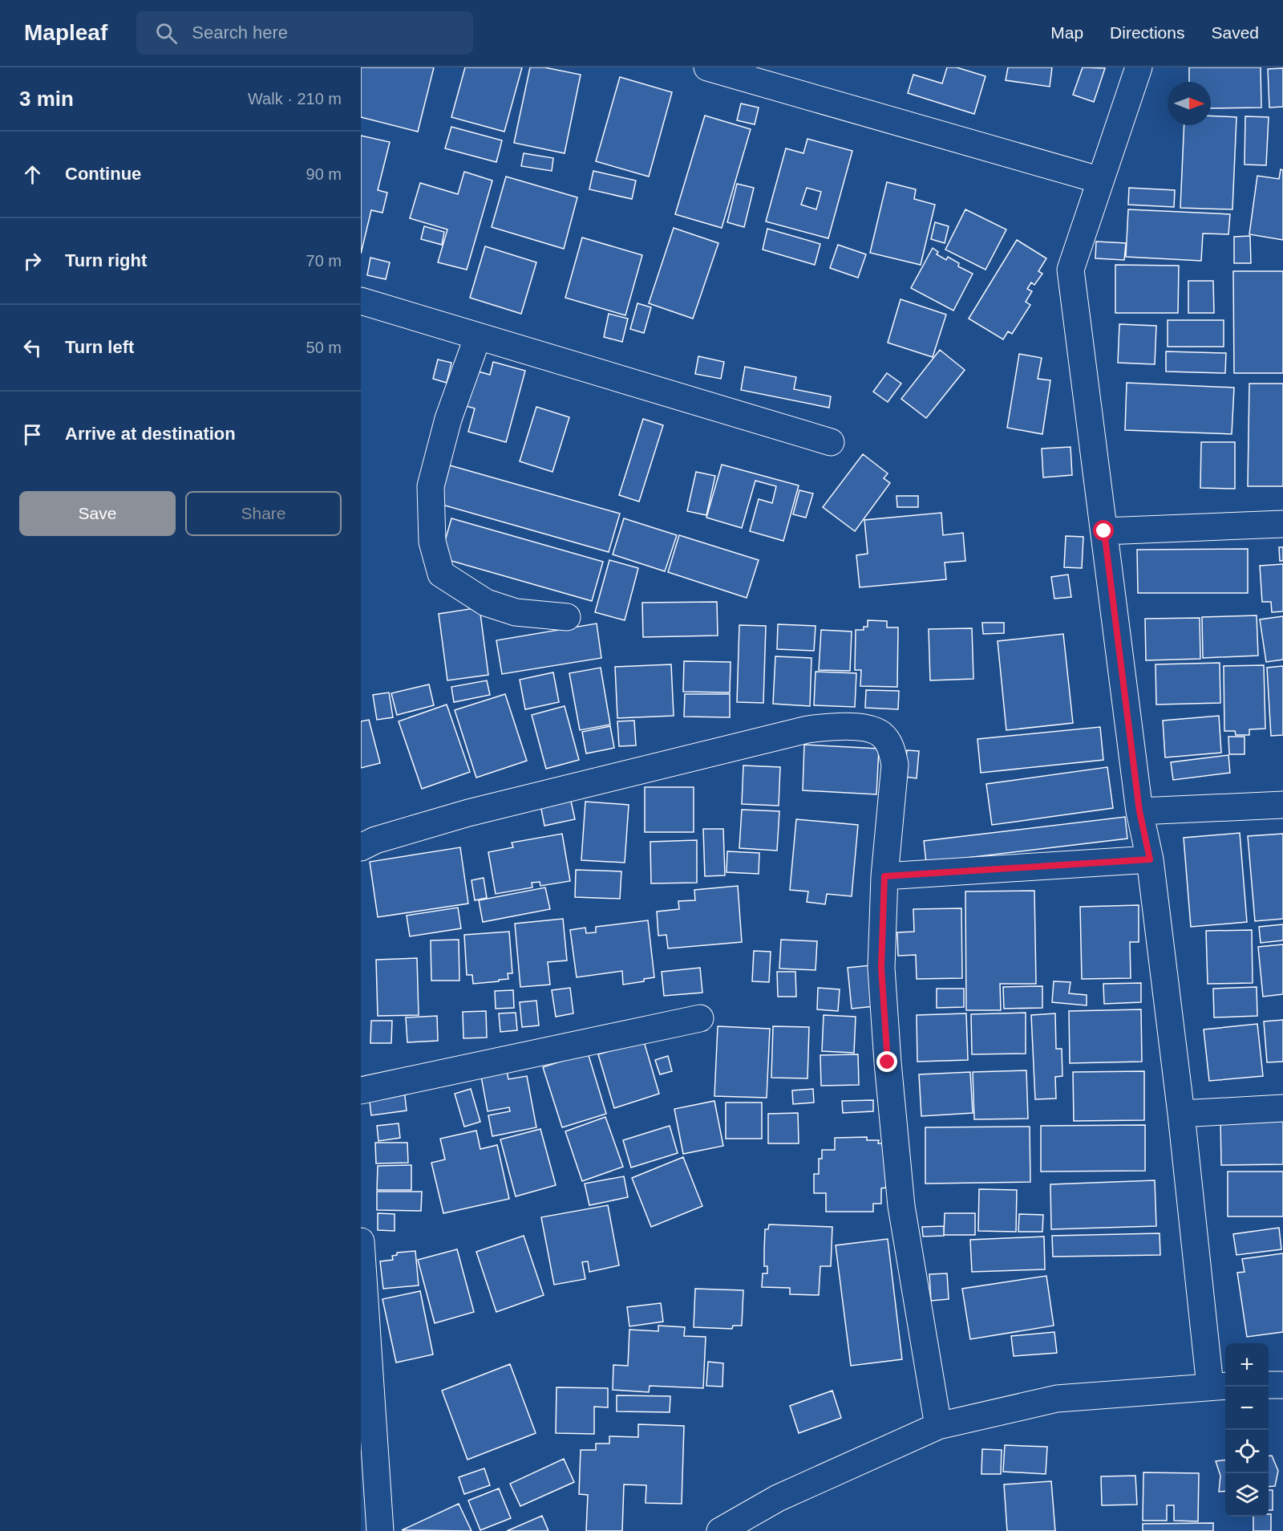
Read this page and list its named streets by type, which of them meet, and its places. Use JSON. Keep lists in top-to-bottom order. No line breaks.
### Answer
{"north":"right","page":{"header":"Mapleaf","search":"Search here","nav":["Map","Directions","Saved"],"heading":["3 min","Walk · 210 m"],"list":[["Continue","90 m"],["Turn right","70 m"],["Turn left","50 m"],"Arrive at destination"],"buttons":["Save","Share"],"map_buttons":["+","−"]}}
